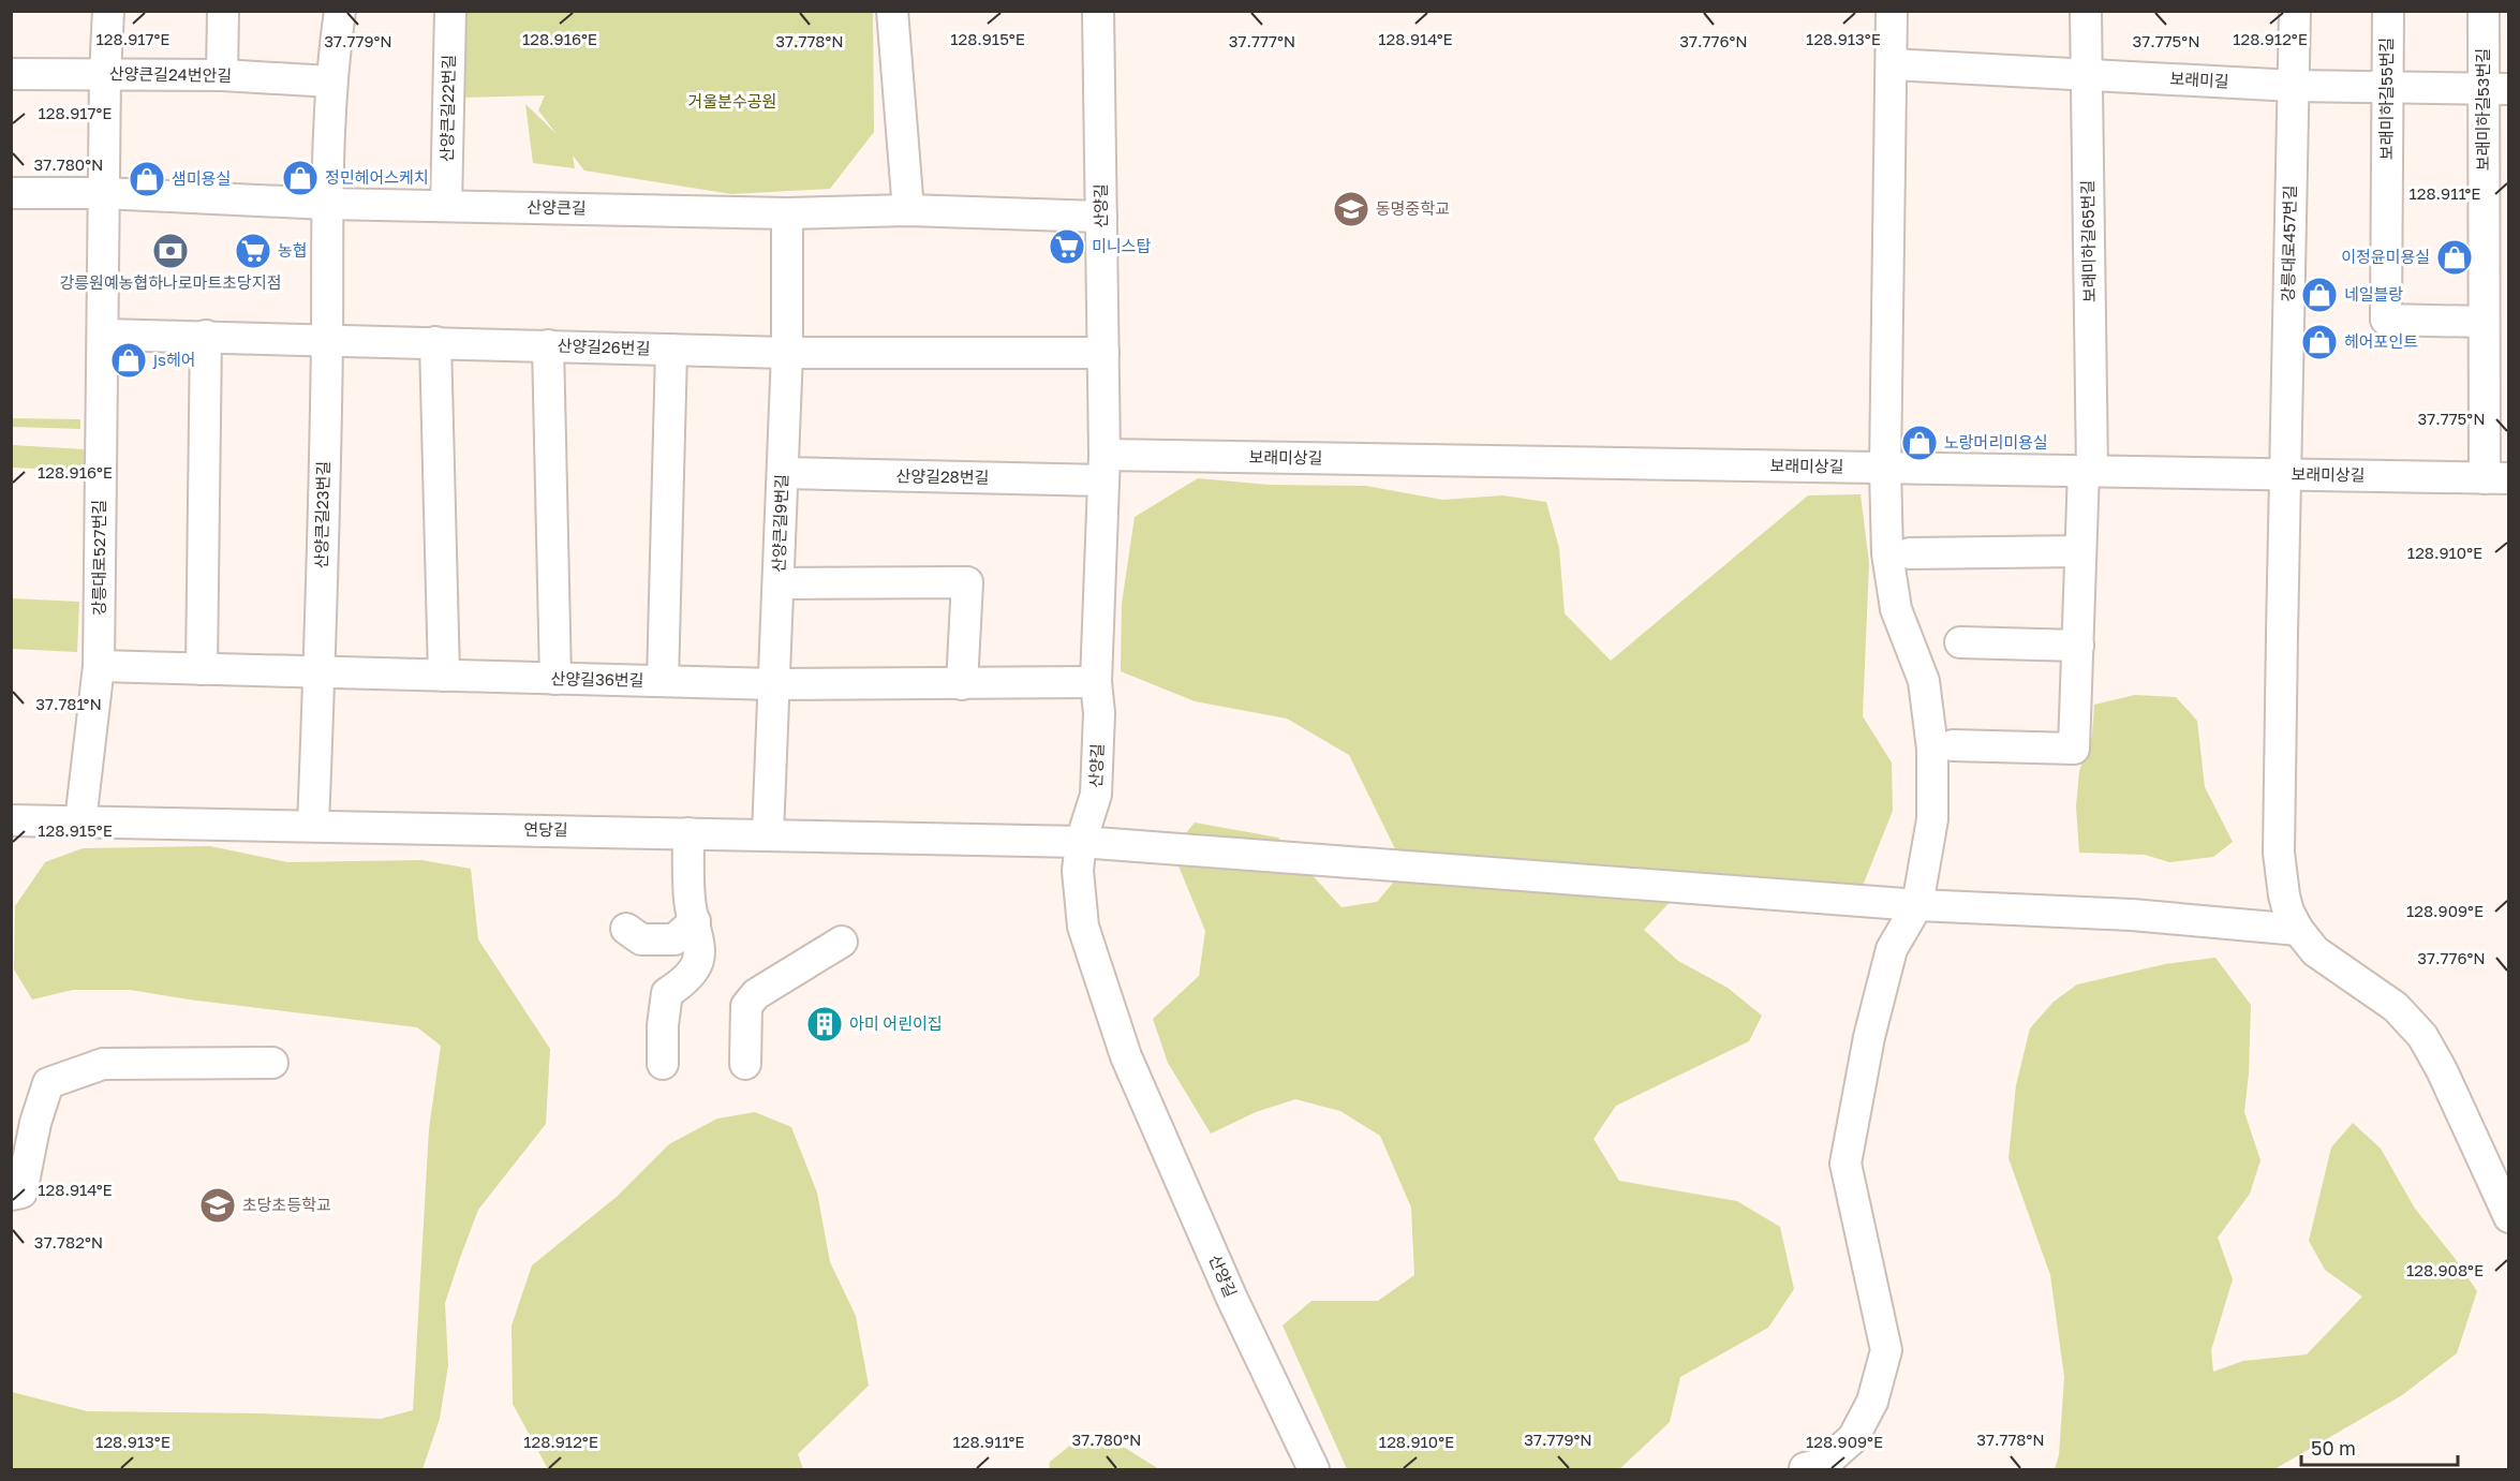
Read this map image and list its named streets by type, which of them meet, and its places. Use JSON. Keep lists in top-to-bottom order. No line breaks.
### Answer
{"streets":{"street":["산양큰길24번안길","보래미길","보래미하길55번길","산양큰길22번길","보래미하길53번길","산양길","산양큰길","보래미하길65번길","강릉대로457번길","산양길26번길","보래미상길","산양길28번길","산양큰길23번길","산양큰길9번길","강릉대로527번길","산양길36번길","연당길"]},"crossings":[["산양큰길24번안길","산양큰길23번길"],["산양큰길24번안길","강릉대로527번길"],["보래미길","보래미하길55번길"],["보래미길","보래미하길53번길"],["보래미길","보래미하길65번길"],["보래미길","강릉대로457번길"],["보래미하길55번길","보래미하길53번길"],["산양큰길22번길","산양큰길"],["보래미하길53번길","보래미상길"],["산양길","산양큰길"],["산양길","산양길26번길"],["산양길","보래미상길"],["산양길","산양길28번길"],["산양길","산양길36번길"],["산양길","연당길"],["산양큰길","산양큰길23번길"],["산양큰길","산양큰길9번길"],["산양큰길","강릉대로527번길"],["보래미하길65번길","보래미상길"],["강릉대로457번길","보래미상길"],["강릉대로457번길","연당길"],["산양길26번길","산양큰길23번길"],["산양길26번길","산양큰길9번길"],["산양길26번길","강릉대로527번길"],["보래미상길","산양길28번길"],["산양길28번길","산양큰길9번길"],["산양큰길23번길","산양길36번길"],["산양큰길23번길","연당길"],["산양큰길9번길","산양길36번길"],["산양큰길9번길","연당길"],["강릉대로527번길","산양길36번길"],["강릉대로527번길","연당길"]],"parks":["거울분수공원"],"places":{"shop":["정민헤어스케치","샘미용실","이정윤미용실","네일블랑","헤어포인트","js헤어","노랑머리미용실"],"school or university":["동명중학교","초당초등학교"],"supermarket":["미니스탑","농협"],"bank":["강릉원예농협하나로마트초당지점"],"building":["아미 어린이집"]},"scale_bar":"50 m","coordinates":["128.912°E","128.917°E","128.916°E","128.915°E","128.914°E","128.913°E","37.776°N","37.779°N","37.778°N","37.777°N","37.775°N","37.780°N","128.911°E","128.910°E","37.781°N","128.909°E","37.782°N","128.908°E"]}
